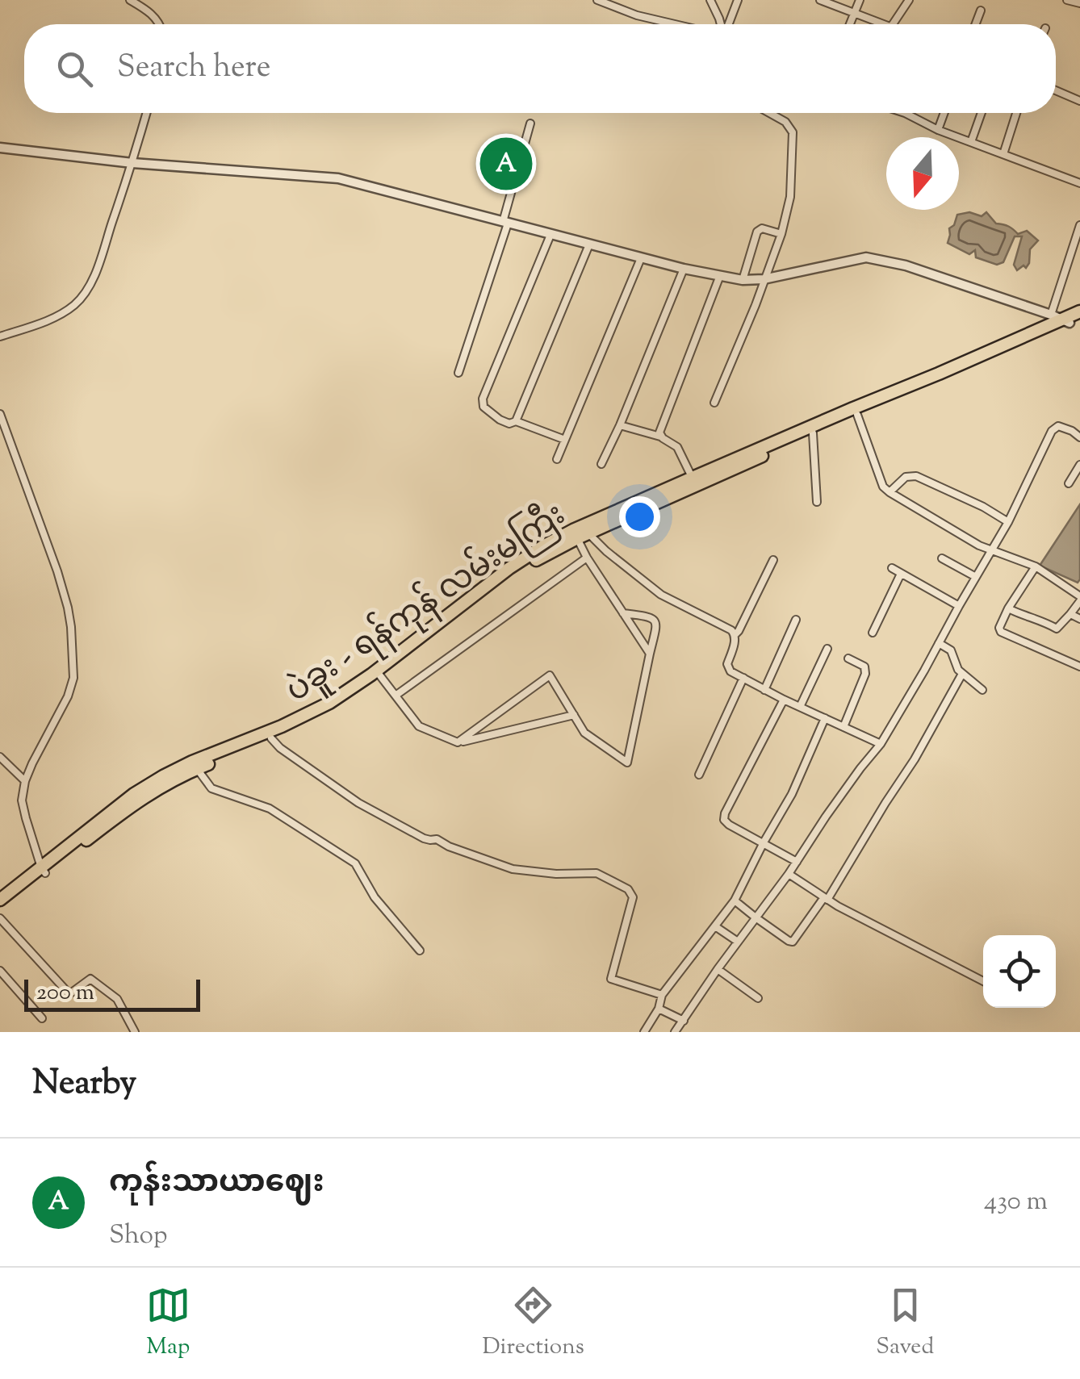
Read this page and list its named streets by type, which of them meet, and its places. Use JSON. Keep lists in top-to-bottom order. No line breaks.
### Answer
{"streets":{"highway":["ပဲခူး - ရန်ကုန် လမ်းမကြီး"]},"scale_bar":"200 m","north":"bottom","page":{"search":"Search here","pins":"A","scale":"200 m","heading":"Nearby","list":[{"mark":"A","name":"ကုန်းသာယာဈေး","note":"Shop","value":"430 m"}],"nav":["Map","Directions","Saved"]}}
